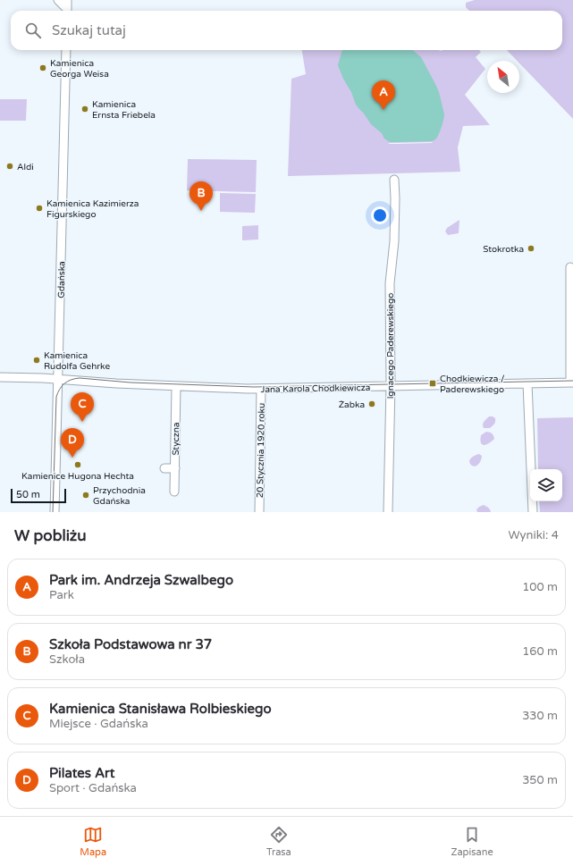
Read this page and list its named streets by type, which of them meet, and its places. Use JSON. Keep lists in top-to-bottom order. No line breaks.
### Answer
{"streets":{"street":["Gdańska","Ignacego Paderewskiego","Jana Karola Chodkiewicza","Styczna","20 Stycznia 1920 roku"]},"crossings":[["Gdańska","Jana Karola Chodkiewicza"],["Ignacego Paderewskiego","Jana Karola Chodkiewicza"],["Jana Karola Chodkiewicza","Styczna"],["Jana Karola Chodkiewicza","20 Stycznia 1920 roku"]],"places":{"other":["Kamienica Georga Weisa","Kamienica Ernsta Friebela","Aldi","Kamienica Kazimierza Figurskiego","Stokrotka","Kamienica Rudolfa Gehrke","Żabka","Kamienice Hugona Hechta","Przychodnia Gdańska"],"transit":["Chodkiewicza / Paderewskiego"]},"scale_bar":"50 m","north":"top left","page":{"search":"Szukaj tutaj","pins":["A","B","C","D"],"scale":"50 m","heading":["W pobliżu","Wyniki: 4"],"list":[{"mark":"A","name":"Park im. Andrzeja Szwalbego","note":"Park","value":"100 m"},{"mark":"B","name":"Szkoła Podstawowa nr 37","note":"Szkoła","value":"160 m"},{"mark":"C","name":"Kamienica Stanisława Rolbieskiego","note":"Miejsce · Gdańska","value":"330 m"},{"mark":"D","name":"Pilates Art","note":"Sport · Gdańska","value":"350 m"}],"nav":["Mapa","Trasa","Zapisane"]}}
